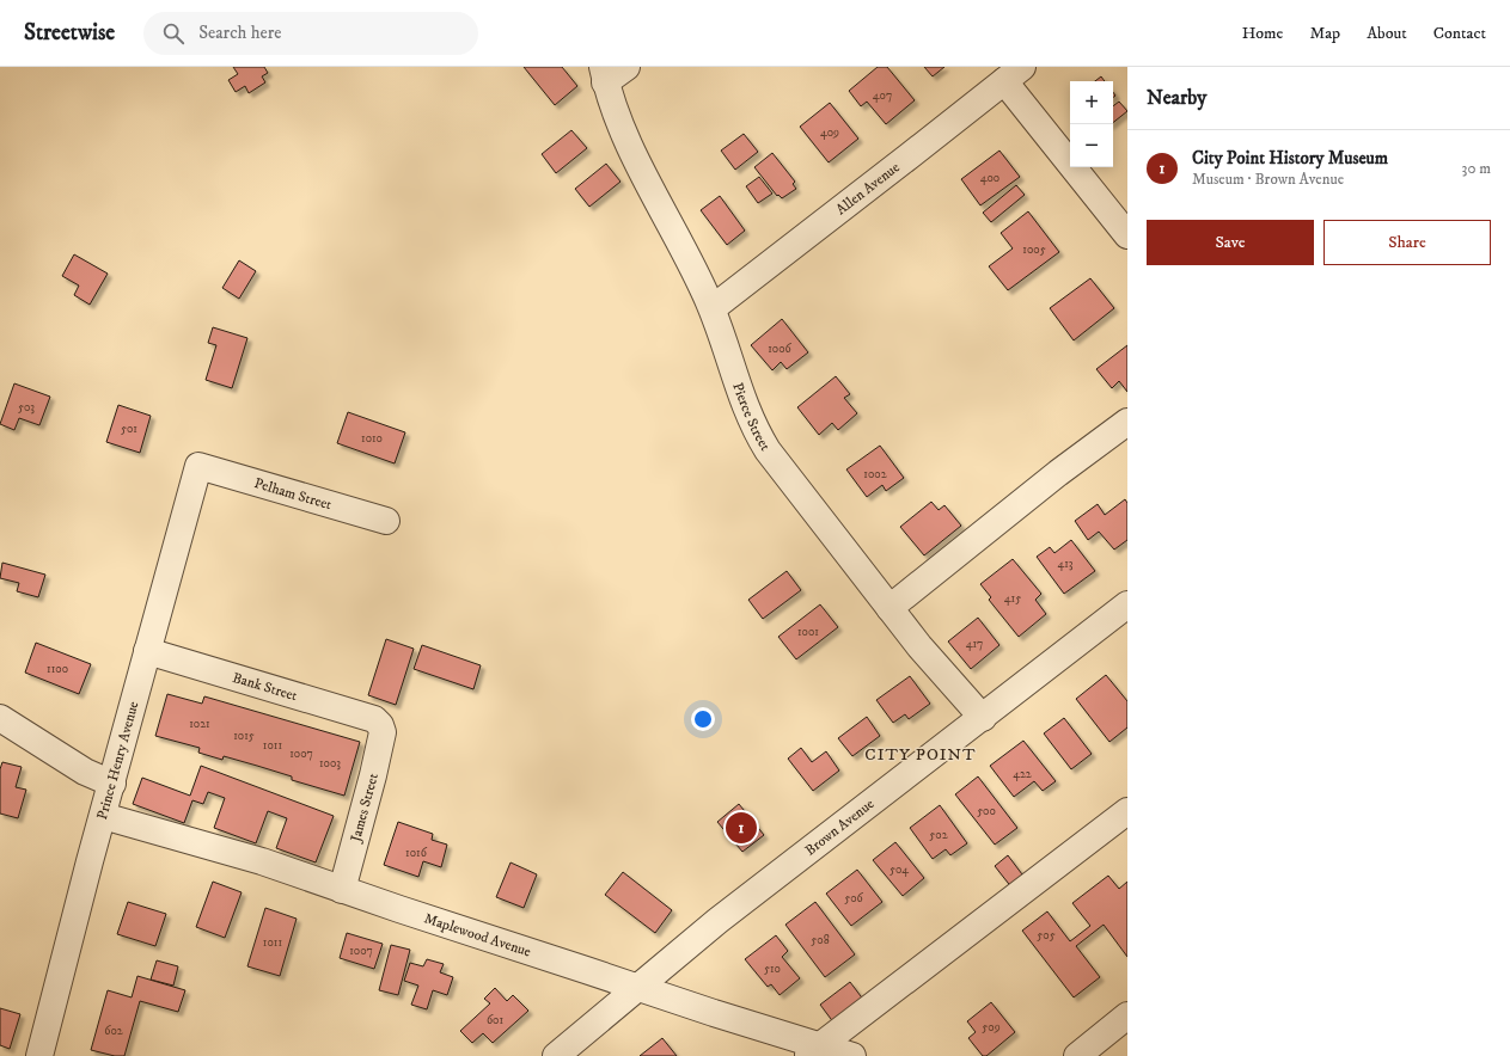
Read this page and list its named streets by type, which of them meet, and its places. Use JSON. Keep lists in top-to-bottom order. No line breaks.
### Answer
{"streets":{"street":["Allen Avenue","Pierce Street","Pelham Street","Bank Street","Prince Henry Avenue","James Street","Brown Avenue","Maplewood Avenue"]},"crossings":[["Allen Avenue","Pierce Street"],["Pierce Street","Brown Avenue"],["Pelham Street","Prince Henry Avenue"],["Bank Street","Prince Henry Avenue"],["Bank Street","James Street"],["Prince Henry Avenue","Maplewood Avenue"],["James Street","Maplewood Avenue"],["Brown Avenue","Maplewood Avenue"]],"districts":["CITY POINT"],"house_numbers":["407","409","400","1005","1006","503","501","1010","1002","413","415","1001","417","1100","1021","1015","1011","1007","1003","422","500","502","1016","504","506","505","508","1011","1007","510","601","509","602"],"page":{"header":"Streetwise","search":"Search here","nav":["Home","Map","About","Contact"],"heading":"Nearby","map_buttons":["+","−"],"list":[{"mark":"1","name":"City Point History Museum","note":"Museum · Brown Avenue","value":"30 m"}],"buttons":["Save","Share"],"pins":"1"}}
